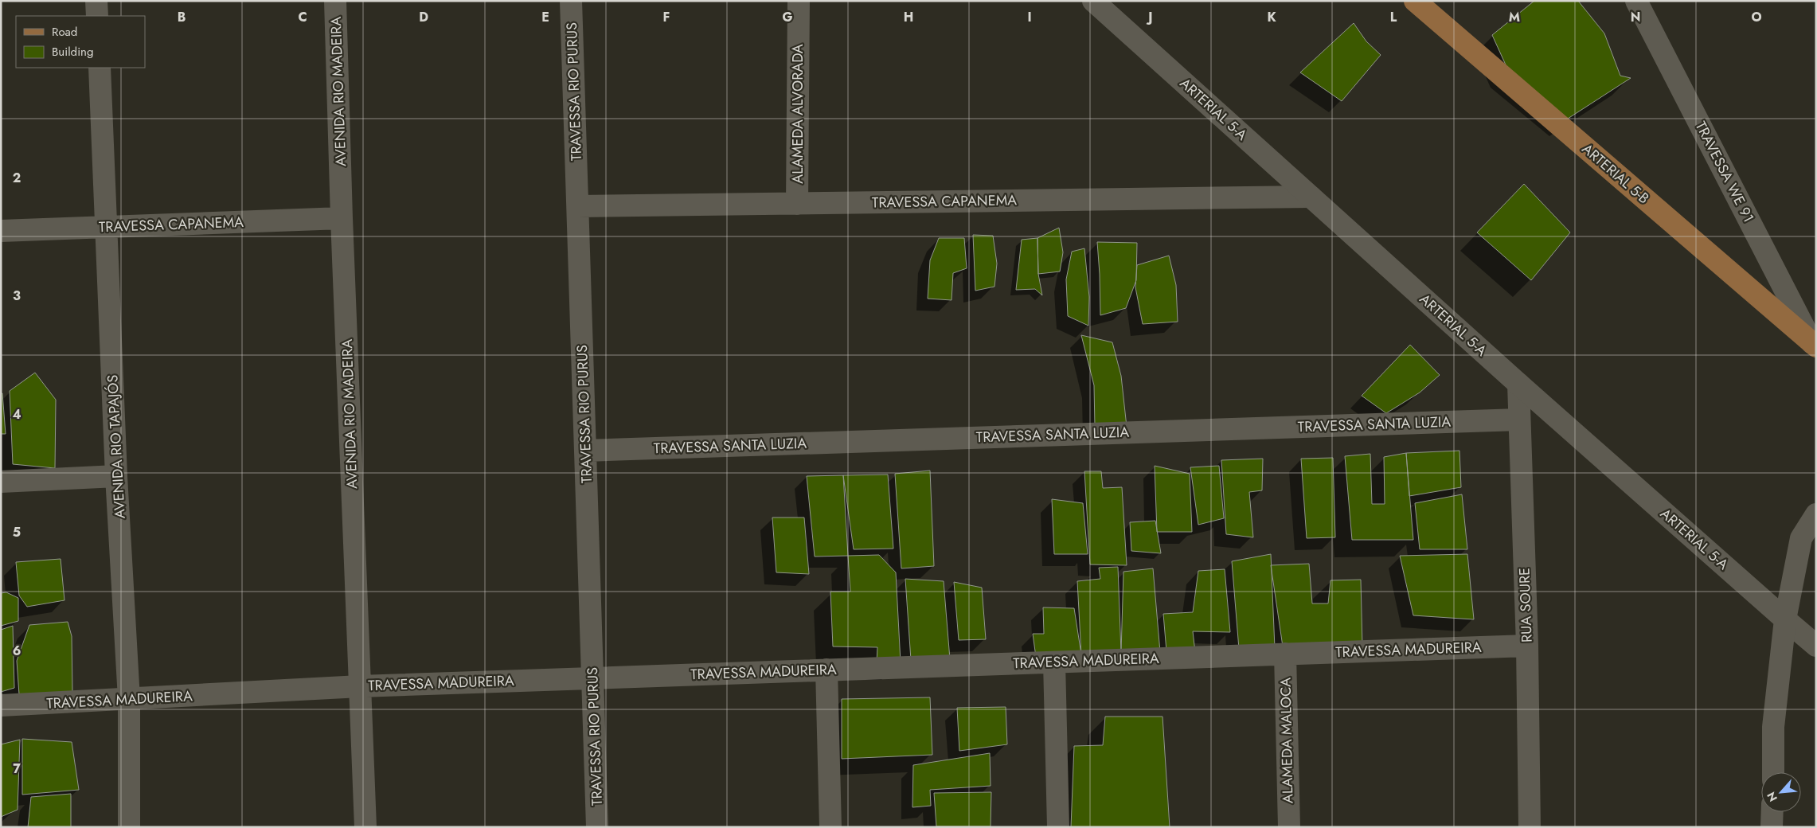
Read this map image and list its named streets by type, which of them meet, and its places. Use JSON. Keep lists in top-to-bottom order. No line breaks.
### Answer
{"streets":{"main road":["ARTERIAL 5-B"],"street":["AVENIDA RIO MADEIRA","TRAVESSA RIO PURUS","ARTERIAL 5-A","ALAMEDA ALVORADA","TRAVESSA WE 91","TRAVESSA CAPANEMA","TRAVESSA SANTA LUZIA","AVENIDA RIO TAPAJÓS","RUA SOURE","TRAVESSA MADUREIRA","ALAMEDA MALOCA"]},"crossings":[["AVENIDA RIO MADEIRA","TRAVESSA CAPANEMA"],["AVENIDA RIO MADEIRA","TRAVESSA MADUREIRA"],["TRAVESSA RIO PURUS","TRAVESSA CAPANEMA"],["TRAVESSA RIO PURUS","TRAVESSA SANTA LUZIA"],["TRAVESSA RIO PURUS","TRAVESSA MADUREIRA"],["ARTERIAL 5-A","TRAVESSA CAPANEMA"],["ARTERIAL 5-A","RUA SOURE"],["ALAMEDA ALVORADA","TRAVESSA CAPANEMA"],["TRAVESSA WE 91","ARTERIAL 5-B"],["TRAVESSA CAPANEMA","AVENIDA RIO TAPAJÓS"],["TRAVESSA SANTA LUZIA","RUA SOURE"],["AVENIDA RIO TAPAJÓS","TRAVESSA MADUREIRA"],["RUA SOURE","TRAVESSA MADUREIRA"],["TRAVESSA MADUREIRA","ALAMEDA MALOCA"]],"legend":["Road","Building"],"north":"bottom left","grid":{"columns":["B","C","D","E","F","G","H","I","J","K","L","M","N","O"],"rows":["2","3","4","5","6","7"]}}
